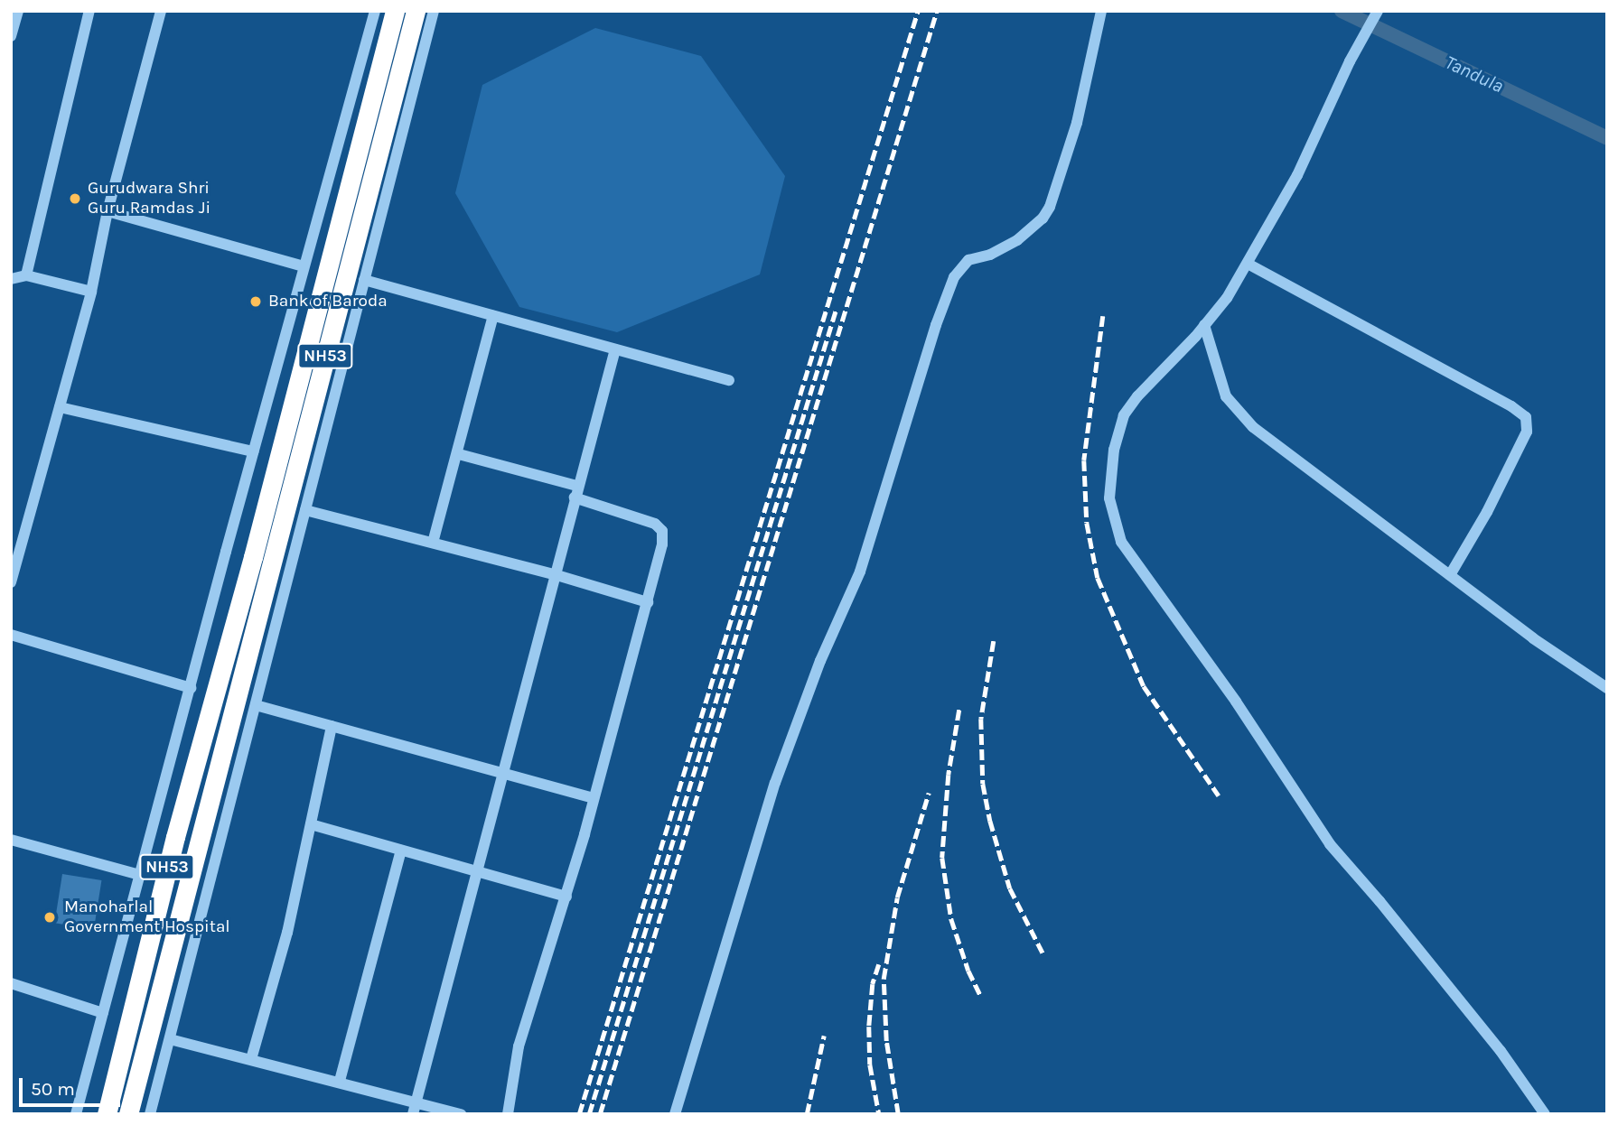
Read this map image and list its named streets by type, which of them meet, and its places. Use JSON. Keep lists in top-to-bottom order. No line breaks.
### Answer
{"streets":{"highway":["NH53"]},"water":["Tandula"],"places":["Gurudwara Shri Guru Ramdas Ji","Bank of Baroda","Manoharlal Government Hospital"],"scale_bar":"50 m"}
